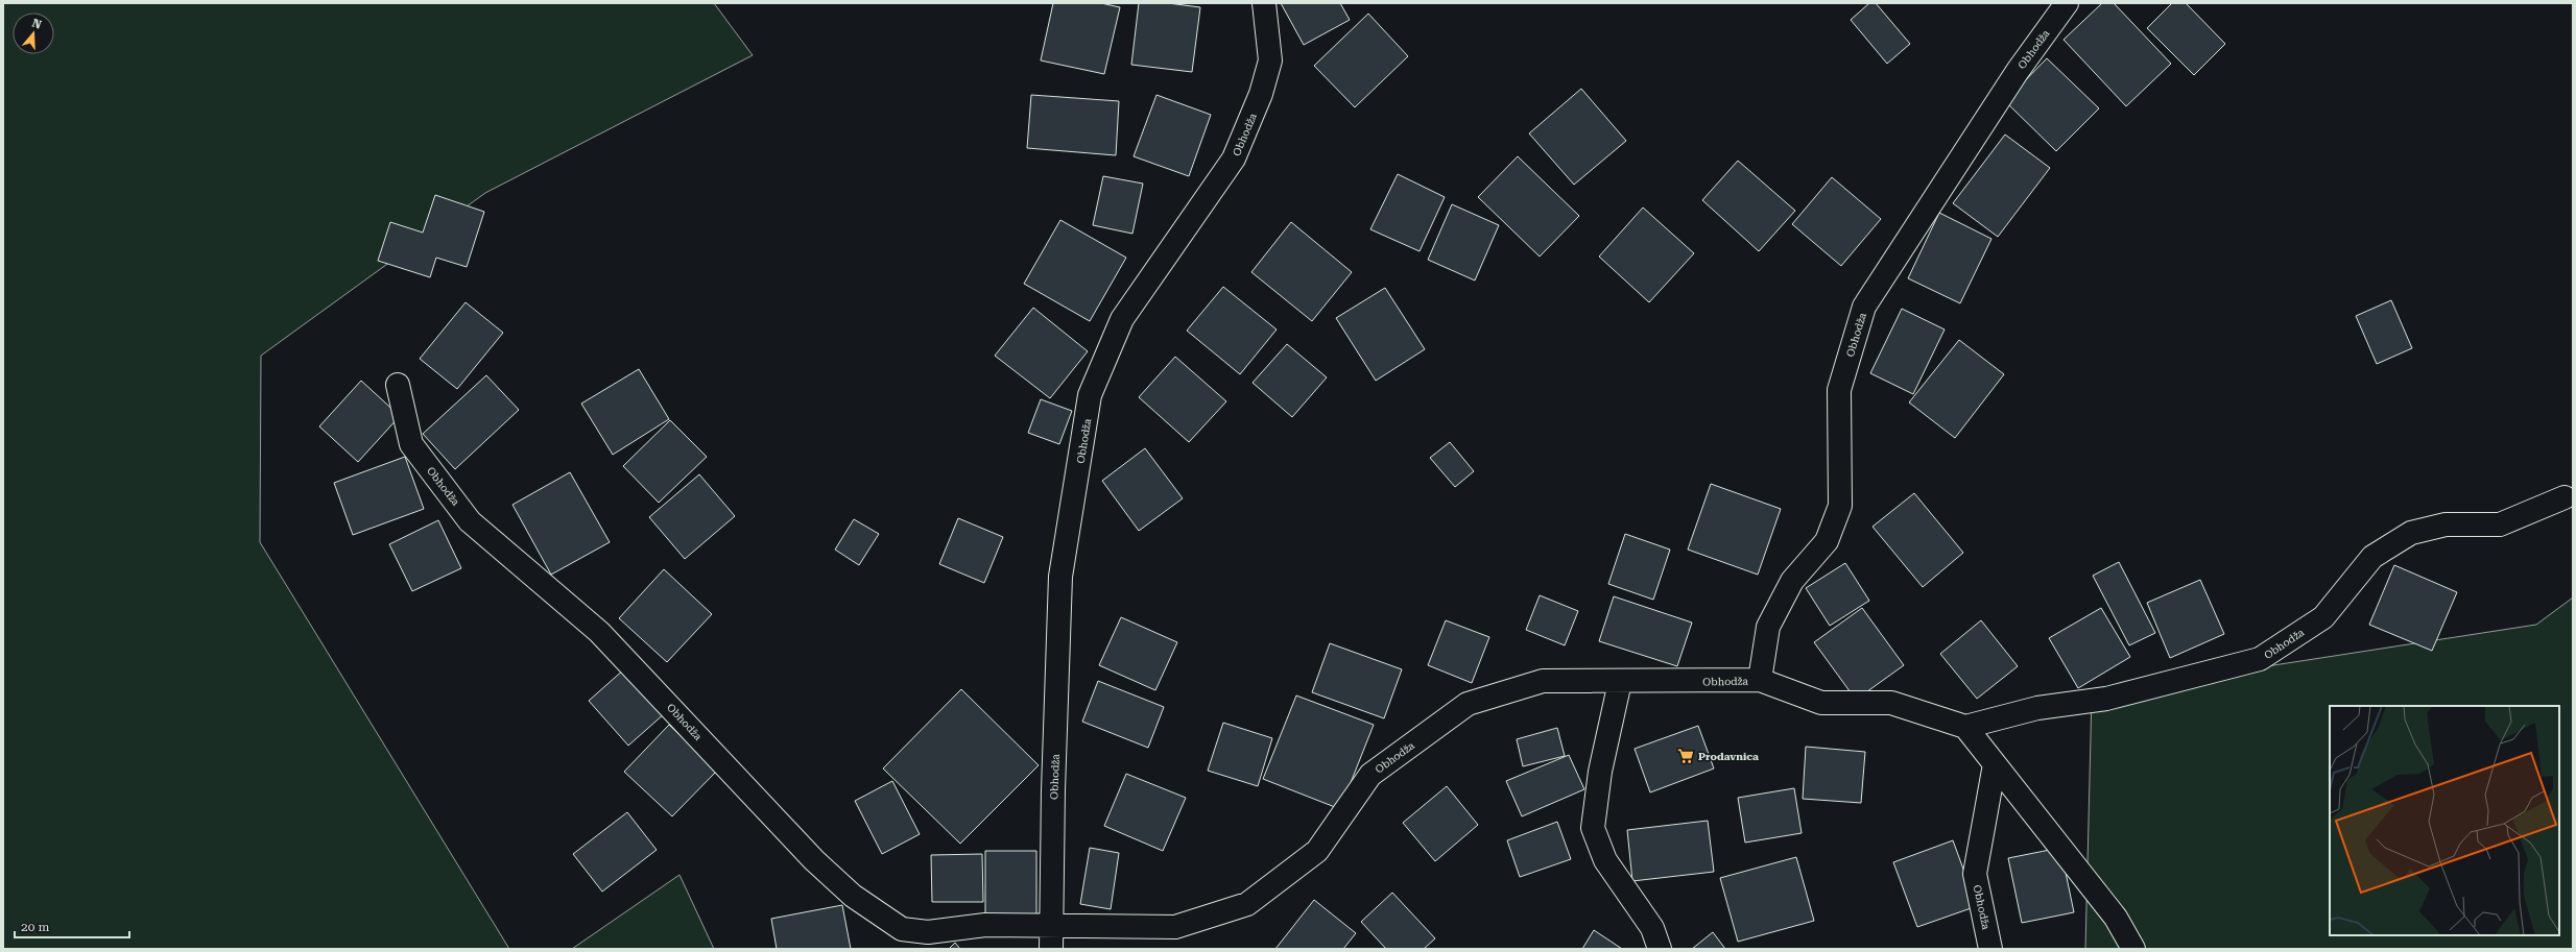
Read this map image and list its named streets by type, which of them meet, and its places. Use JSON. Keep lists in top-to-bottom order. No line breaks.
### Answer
{"streets":{"street":["Obhodža"]},"places":{"supermarket":["Prodavnica"]},"scale_bar":"20 m","north":"top"}
